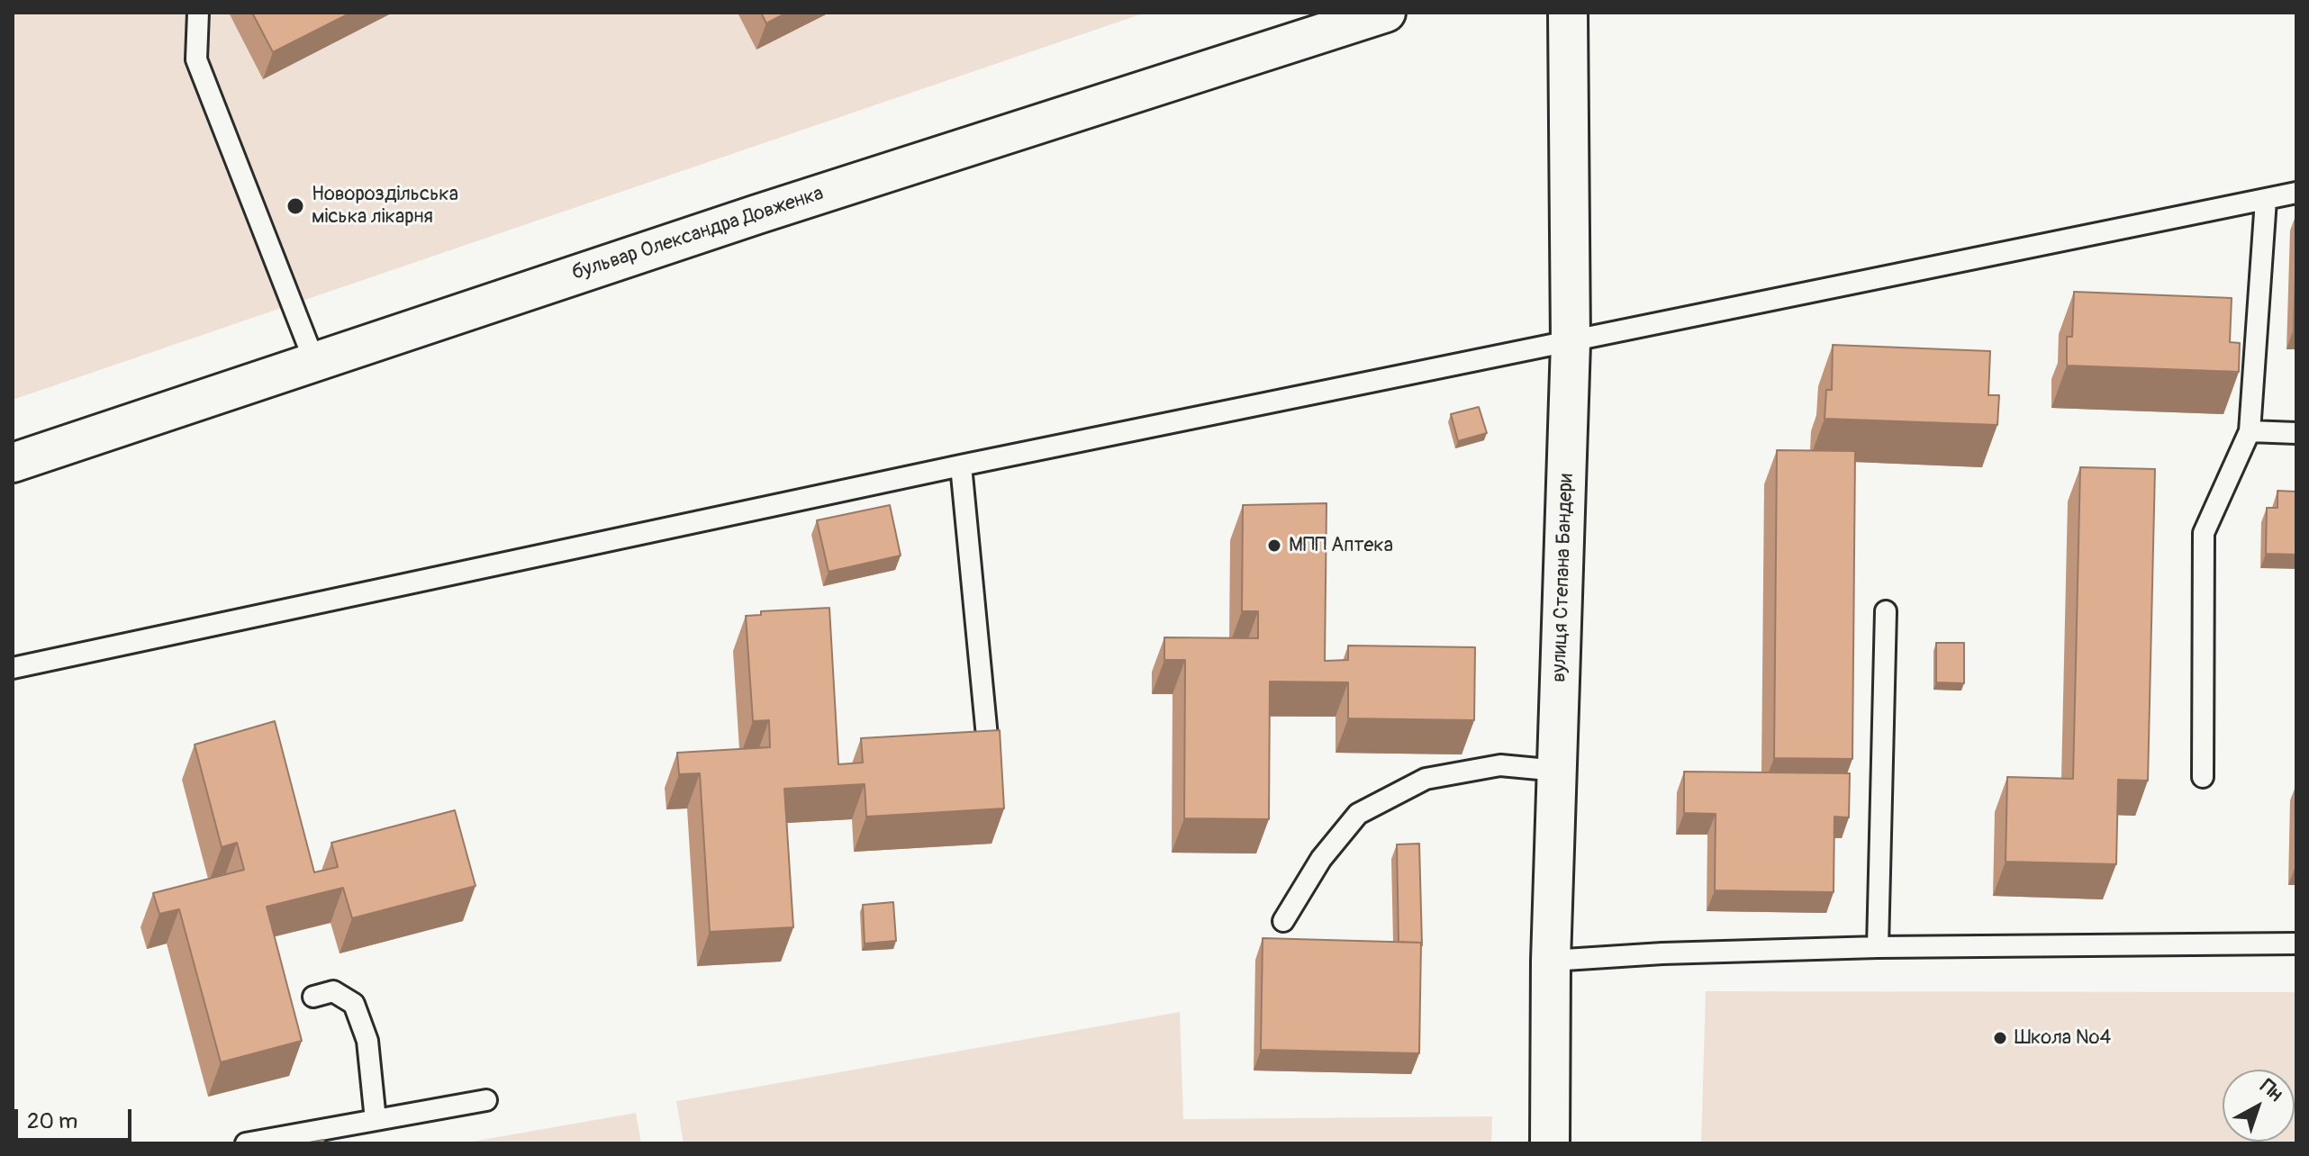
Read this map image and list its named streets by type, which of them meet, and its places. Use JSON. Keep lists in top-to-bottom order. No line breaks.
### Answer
{"streets":{"street":["бульвар Олександра Довженка","вулиця Степана Бандери"]},"places":["Новороздільська міська лікарня","МПП Аптека","Школа №4"],"scale_bar":"20 m","north":"top right"}
